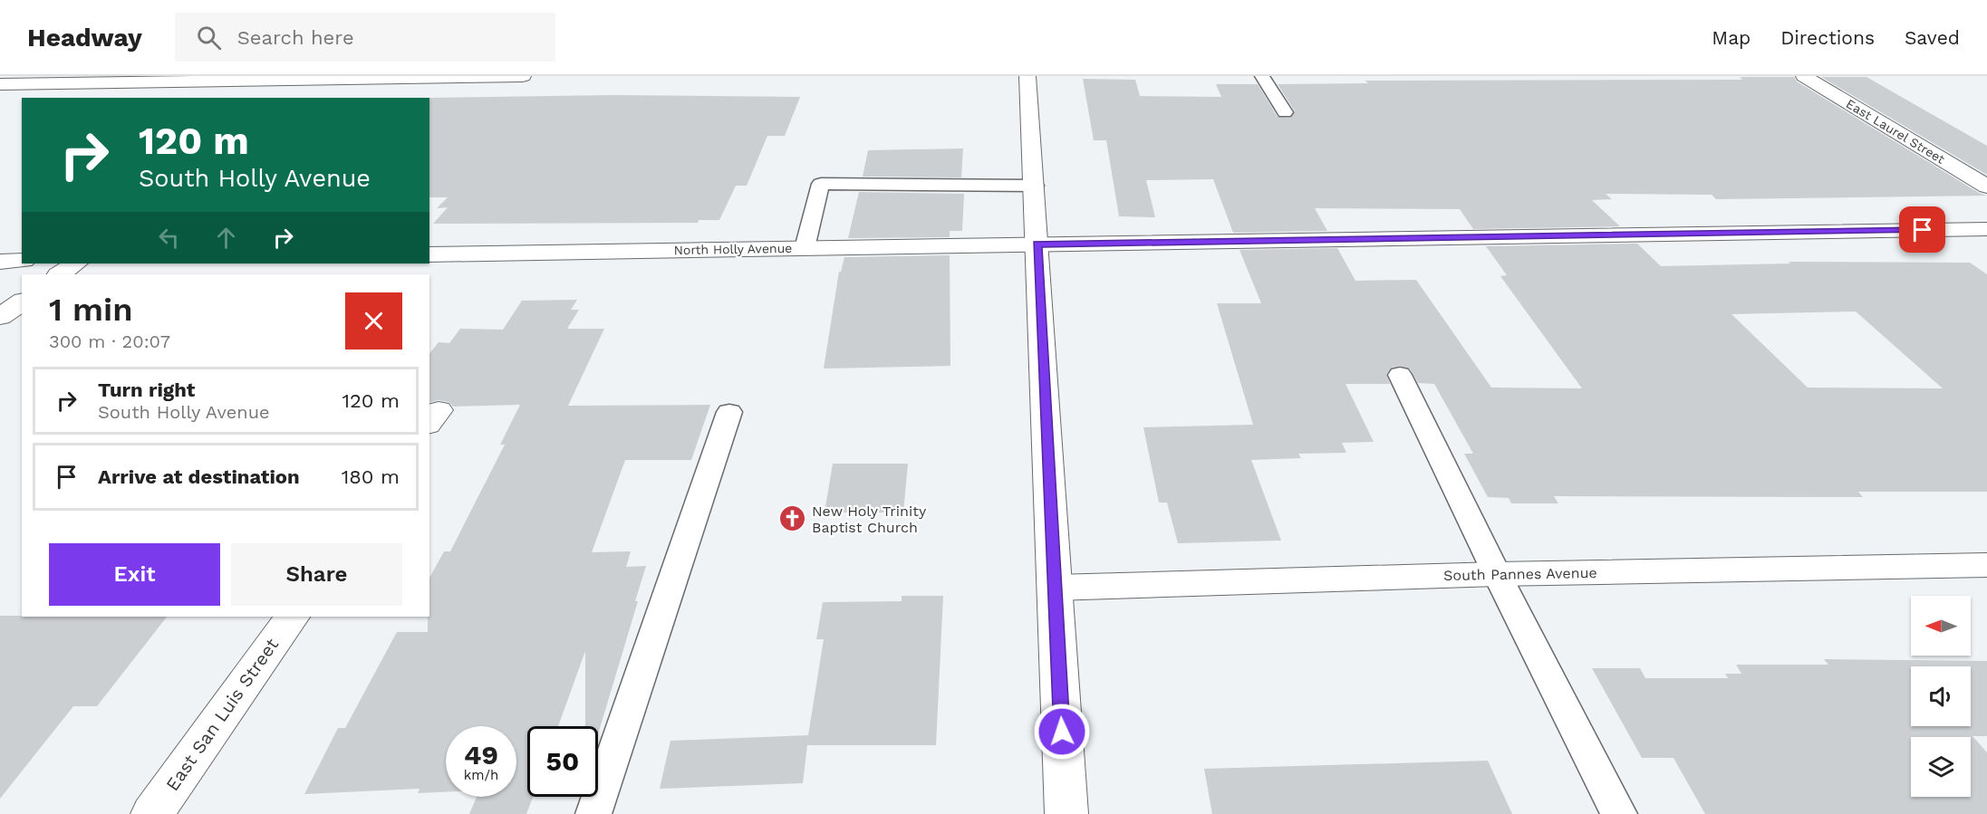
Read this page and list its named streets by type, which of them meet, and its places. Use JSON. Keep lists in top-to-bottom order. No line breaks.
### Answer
{"streets":{"street":["East Laurel Street","North Holly Avenue","South Pannes Avenue","East San Luis Street"]},"places":{"church":["New Holy Trinity Baptist Church"]},"north":"left","page":{"header":"Headway","search":"Search here","nav":["Map","Directions","Saved"],"turn":["120 m","South Holly Avenue"],"heading":["1 min","300 m · 20:07"],"list":[{"name":"Turn right","note":"South Holly Avenue","value":"120 m"},{"name":"Arrive at destination","value":"180 m"}],"buttons":["Exit","Share"],"speed":"49 km/h","limit":"50"}}
